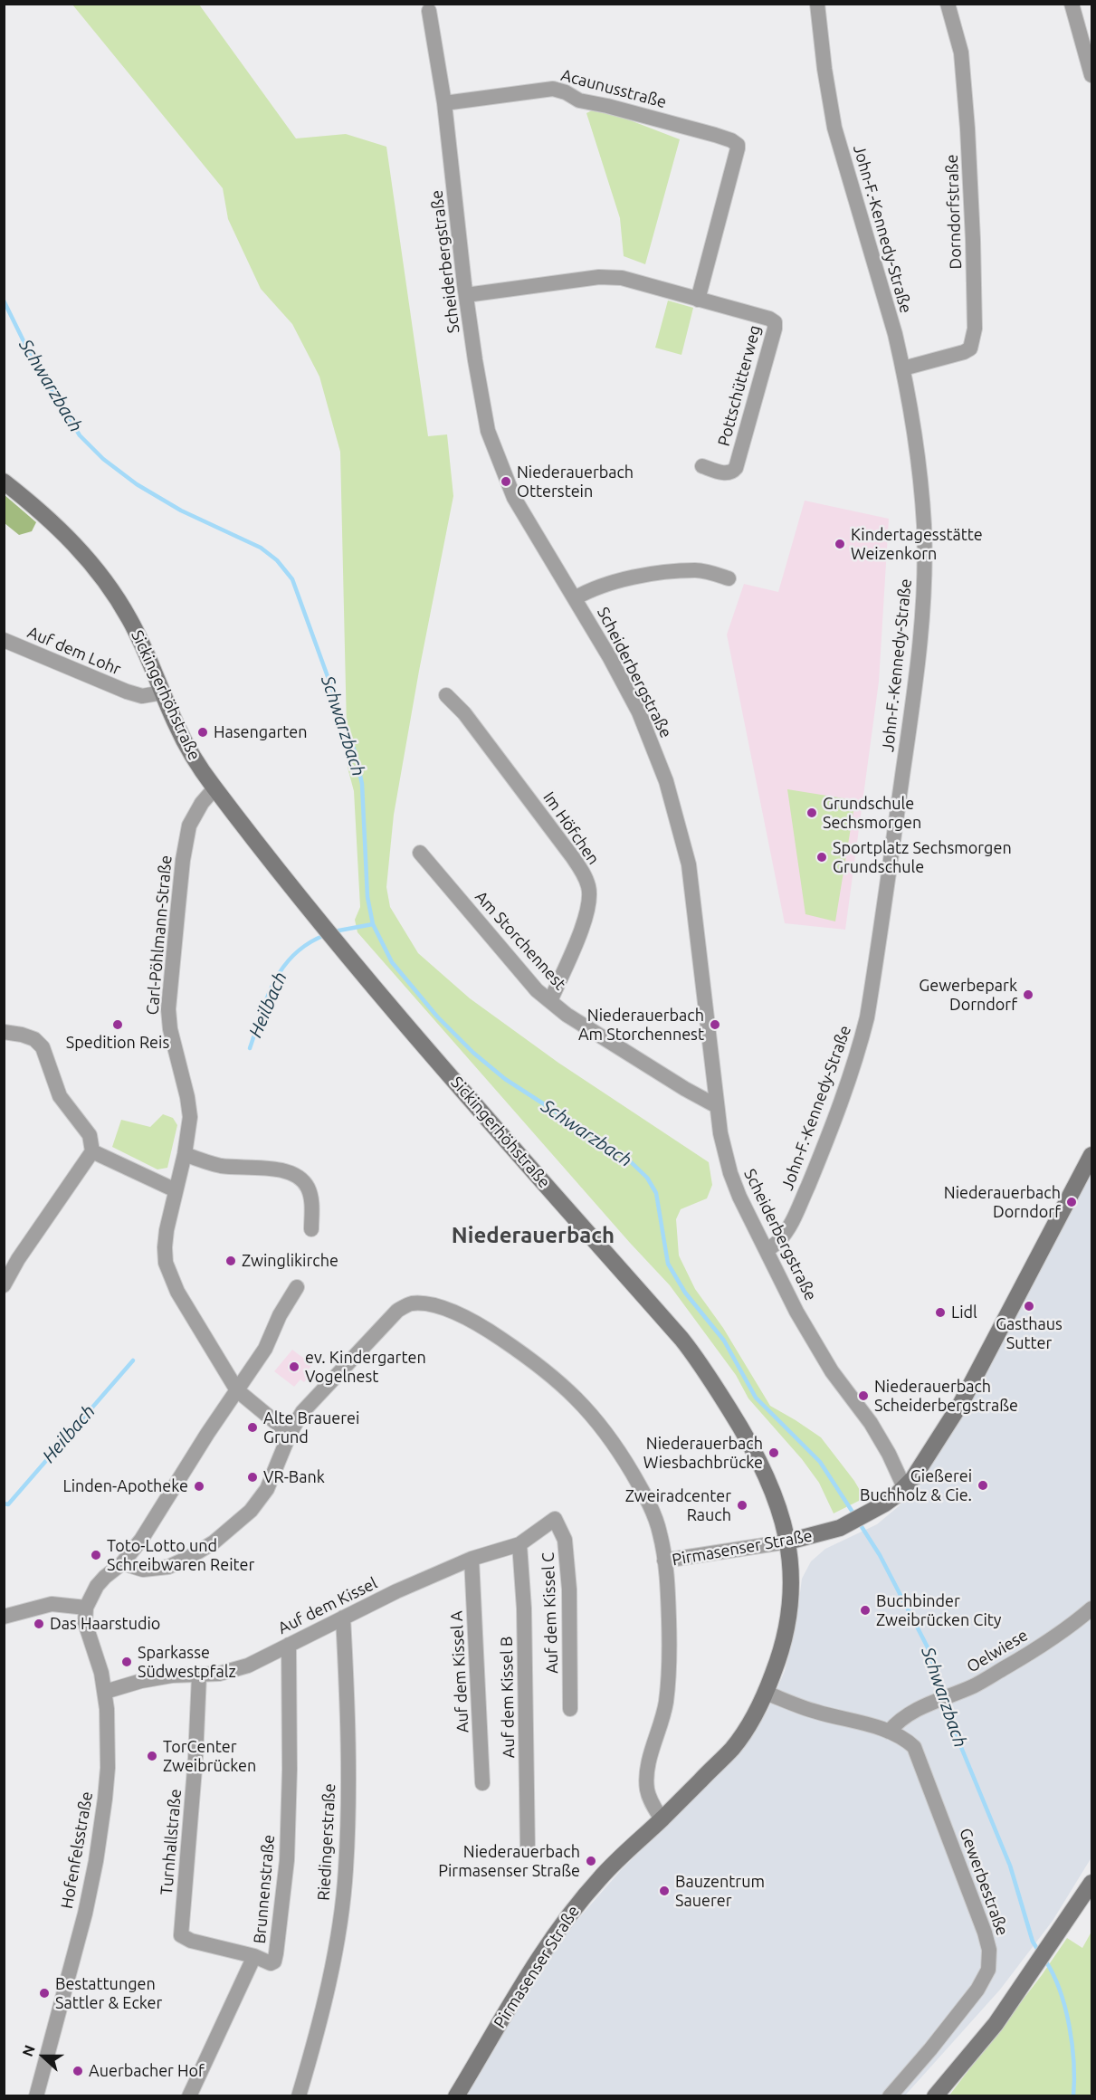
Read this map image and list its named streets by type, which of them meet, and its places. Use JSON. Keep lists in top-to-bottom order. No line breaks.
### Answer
{"streets":{"main road":["Sickingerhöhstraße","Pirmasenser Straße"],"street":["Acaunusstraße","Dorndorfstraße","John-F.-Kennedy-Straße","Scheiderbergstraße","Pottschütterweg","Auf dem Lohr","Im Höfchen","Carl-Pöhlmann-Straße","Am Storchennest","Auf dem Kissel","Auf dem Kissel C","Oelwiese","Auf dem Kissel A","Auf dem Kissel B","Turnhallstraße","Riedingerstraße","Hofenfelsstraße","Gewerbestraße","Brunnenstraße"]},"crossings":[["Acaunusstraße","Scheiderbergstraße"],["Acaunusstraße","Pottschütterweg"],["Dorndorfstraße","John-F.-Kennedy-Straße"],["John-F.-Kennedy-Straße","Scheiderbergstraße"],["Scheiderbergstraße","Pottschütterweg"],["Scheiderbergstraße","Am Storchennest"],["Scheiderbergstraße","Pirmasenser Straße"],["Auf dem Lohr","Sickingerhöhstraße"],["Sickingerhöhstraße","Carl-Pöhlmann-Straße"],["Sickingerhöhstraße","Pirmasenser Straße"],["Im Höfchen","Am Storchennest"],["Auf dem Kissel","Auf dem Kissel C"],["Auf dem Kissel","Auf dem Kissel A"],["Auf dem Kissel","Auf dem Kissel B"],["Auf dem Kissel","Turnhallstraße"],["Auf dem Kissel","Riedingerstraße"],["Auf dem Kissel","Hofenfelsstraße"],["Auf dem Kissel","Brunnenstraße"],["Oelwiese","Gewerbestraße"],["Turnhallstraße","Brunnenstraße"]],"districts":["Niederauerbach"],"water":["Schwarzbach","Heilbach"],"places":["Niederauerbach Otterstein","Kindertagesstätte Weizenkorn","Hasengarten","Grundschule Sechsmorgen","Sportplatz Sechsmorgen Grundschule","Gewerbepark Dorndorf","Spedition Reis","Niederauerbach Am Storchennest","Niederauerbach Dorndorf","Zwinglikirche","Gasthaus Sutter","Lidl","ev. Kindergarten Vogelnest","Niederauerbach Scheiderbergstraße","Alte Brauerei Grund","Niederauerbach Wiesbachbrücke","VR-Bank","Gießerei Buchholz & Cie.","Linden-Apotheke","Zweiradcenter Rauch","Toto-Lotto und Schreibwaren Reiter","Buchbinder Zweibrücken City","Das Haarstudio","Sparkasse Südwestpfalz","TorCenter Zweibrücken","Niederauerbach Pirmasenser Straße","Bauzentrum Sauerer","Bestattungen Sattler & Ecker","Auerbacher Hof"],"north":"left"}
